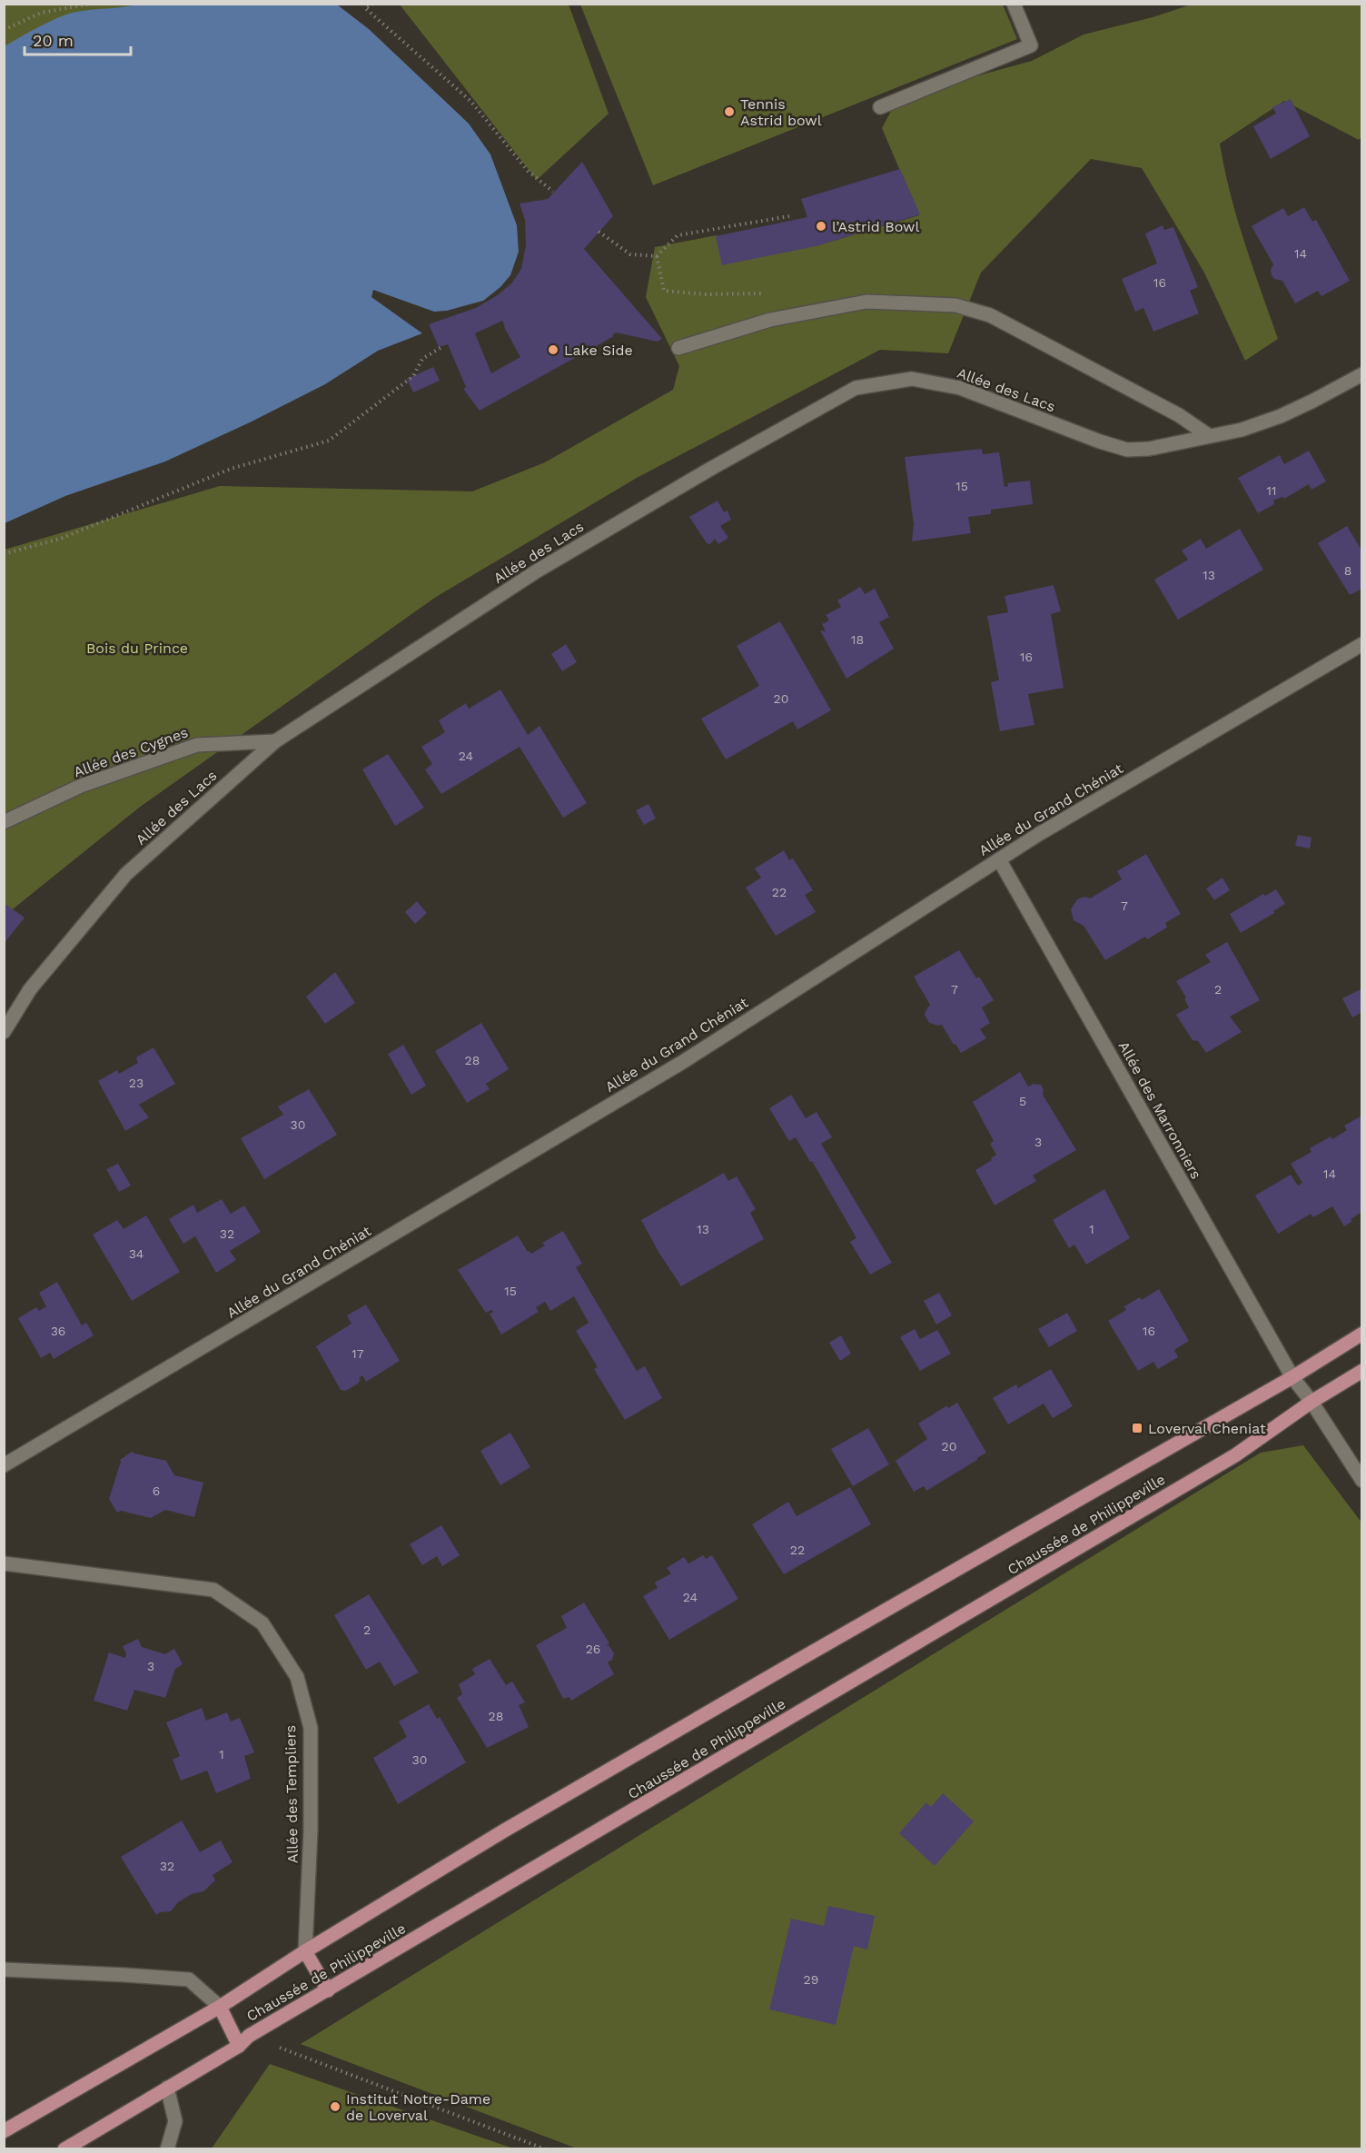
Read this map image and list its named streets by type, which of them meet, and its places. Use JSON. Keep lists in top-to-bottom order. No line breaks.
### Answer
{"streets":{"main road":["Chaussée de Philippeville"],"street":["Allée des Lacs","Allée des Cygnes","Allée du Grand Chéniat","Allée des Marronniers","Allée des Templiers"]},"crossings":[["Allée des Lacs","Allée des Cygnes"],["Allée du Grand Chéniat","Allée des Marronniers"],["Allée des Marronniers","Chaussée de Philippeville"],["Chaussée de Philippeville","Allée des Templiers"]],"parks":["Bois du Prince"],"places":{"other":["Tennis Astrid bowl","l’Astrid Bowl","Lake Side","Institut Notre-Dame de Loverval"],"transit":["Loverval Cheniat"]},"house_numbers":["14","16","15","11","8","13","18","16","20","24","22","7","7","2","28","23","5","30","3","14","13","1","32","34","15","36","16","17","20","6","22","24","2","26","3","28","1","30","32","29"],"scale_bar":"20 m"}
